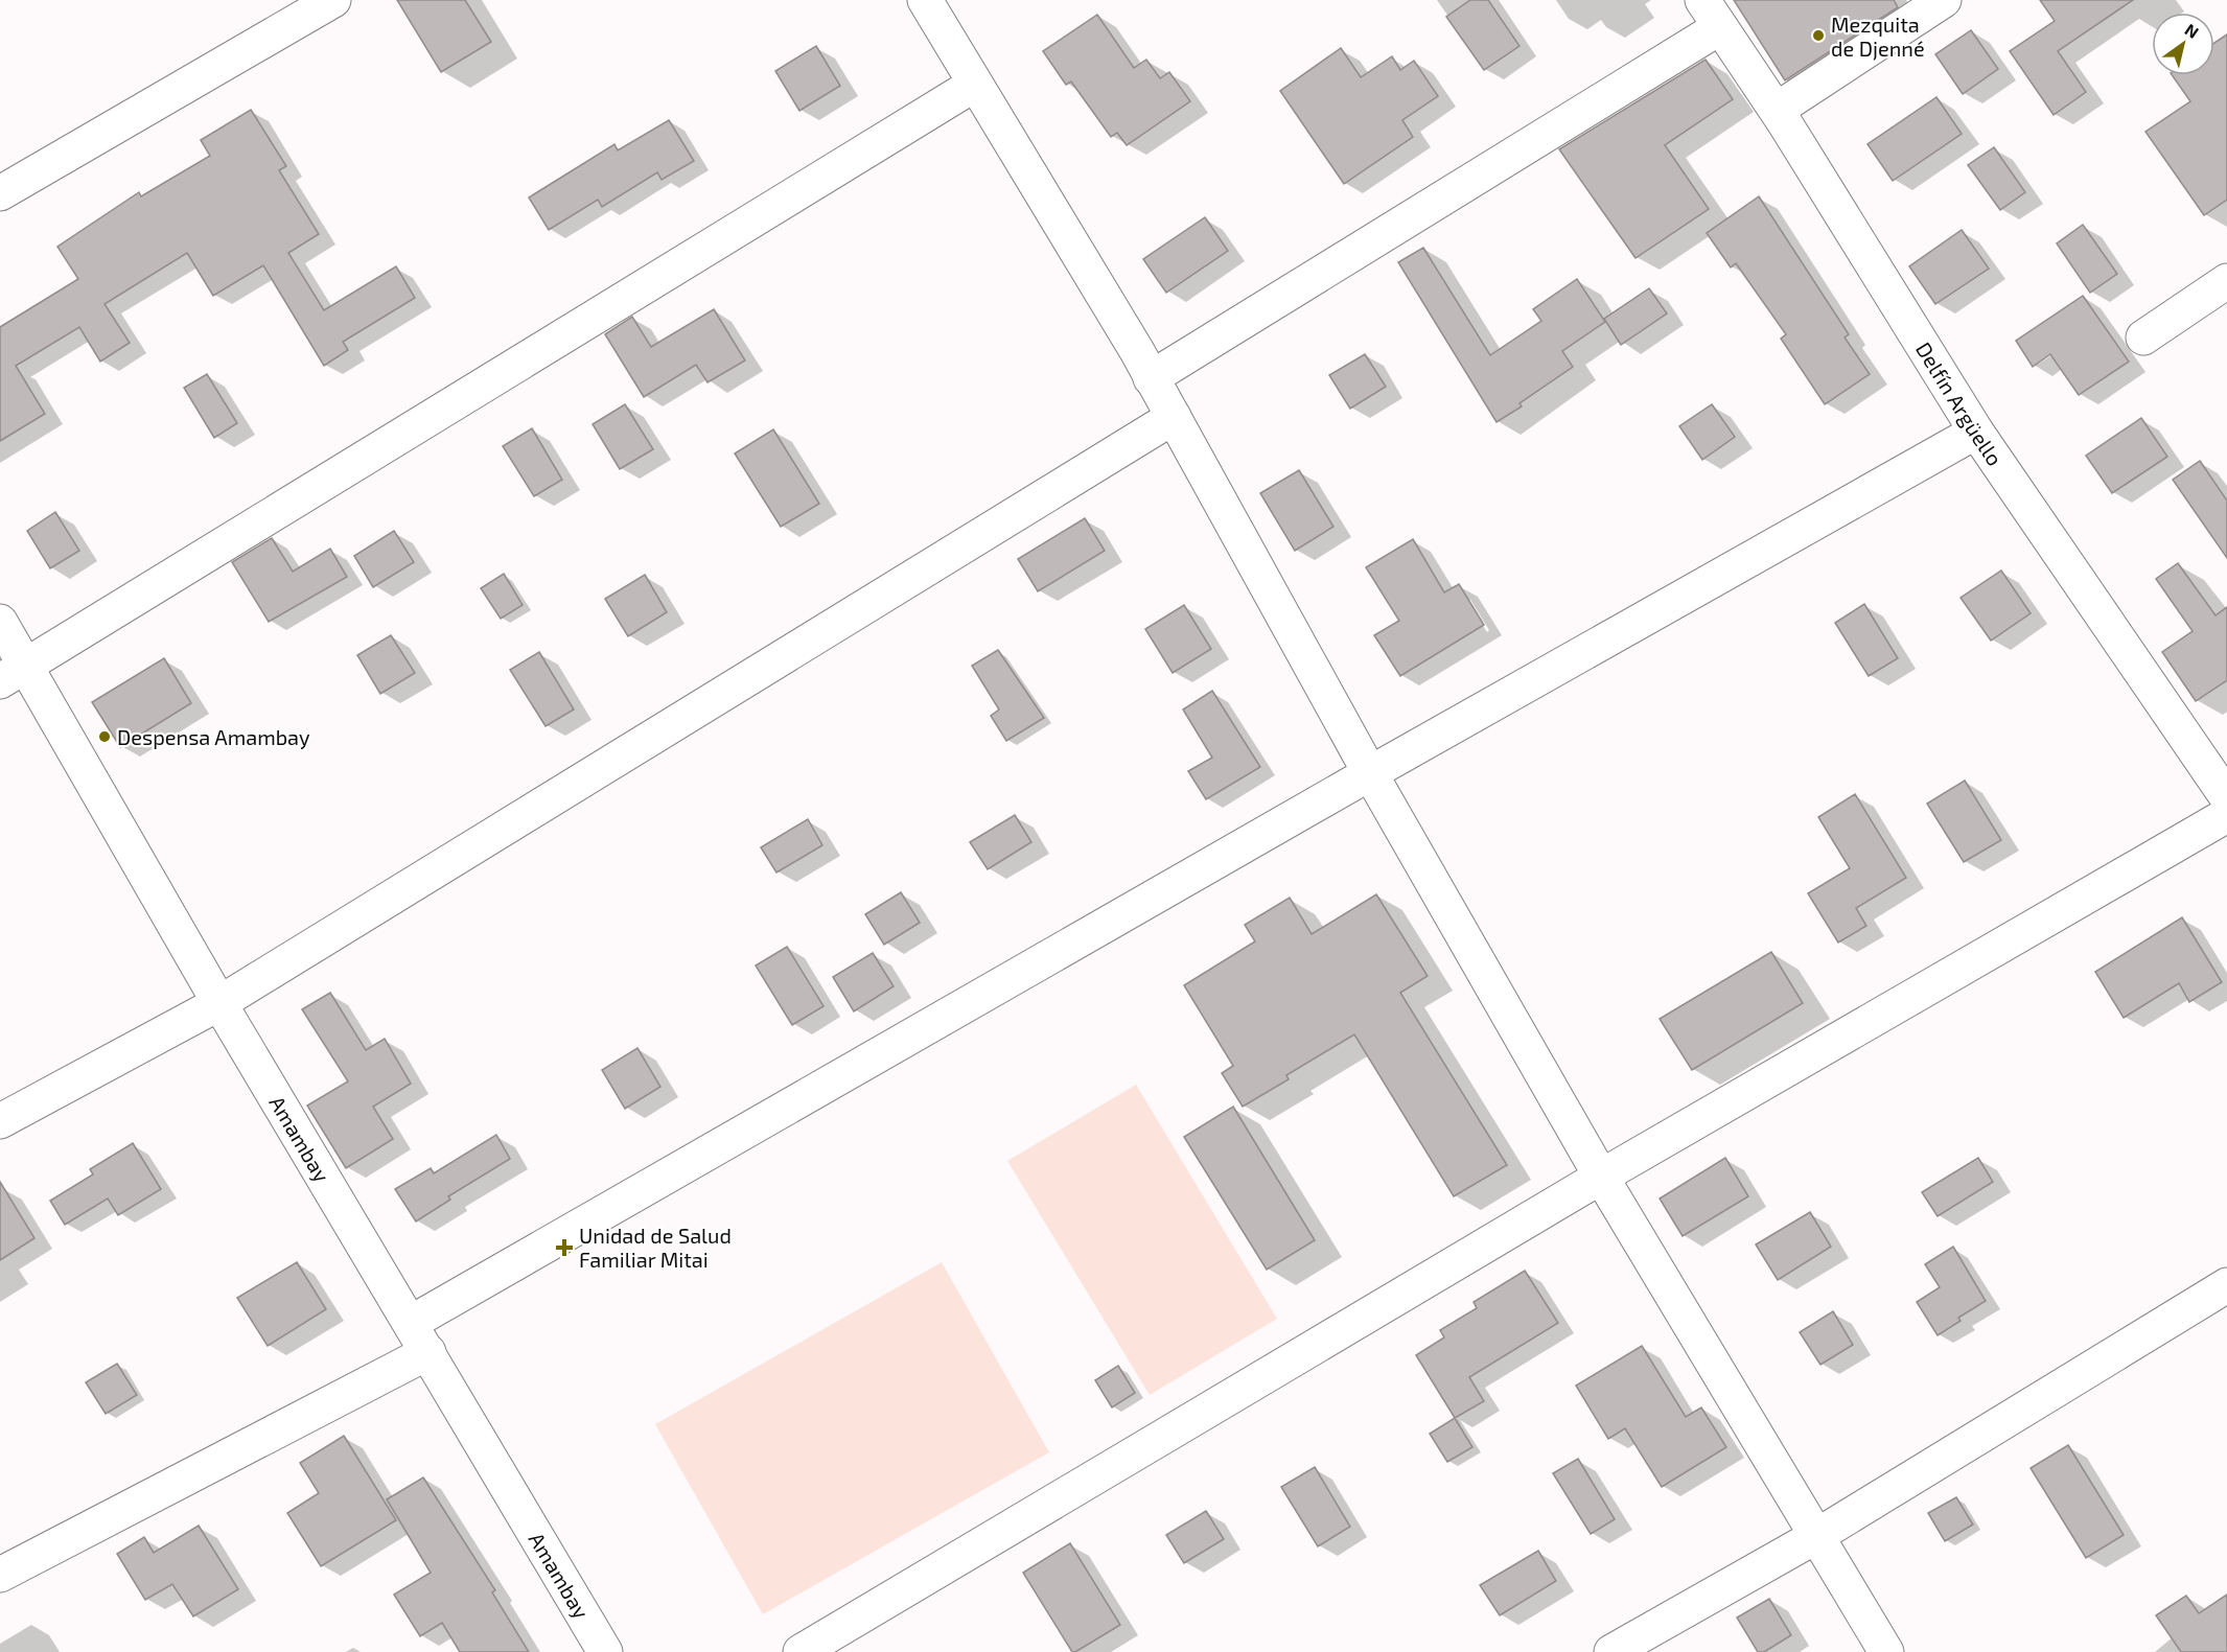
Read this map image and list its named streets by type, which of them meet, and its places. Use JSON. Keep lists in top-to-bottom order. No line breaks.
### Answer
{"streets":{"street":["Delfín Argüello","Amambay"]},"places":{"other":["Mezquita de Djenné","Despensa Amambay"],"health":["Unidad de Salud Familiar Mitai"]},"north":"top right"}
